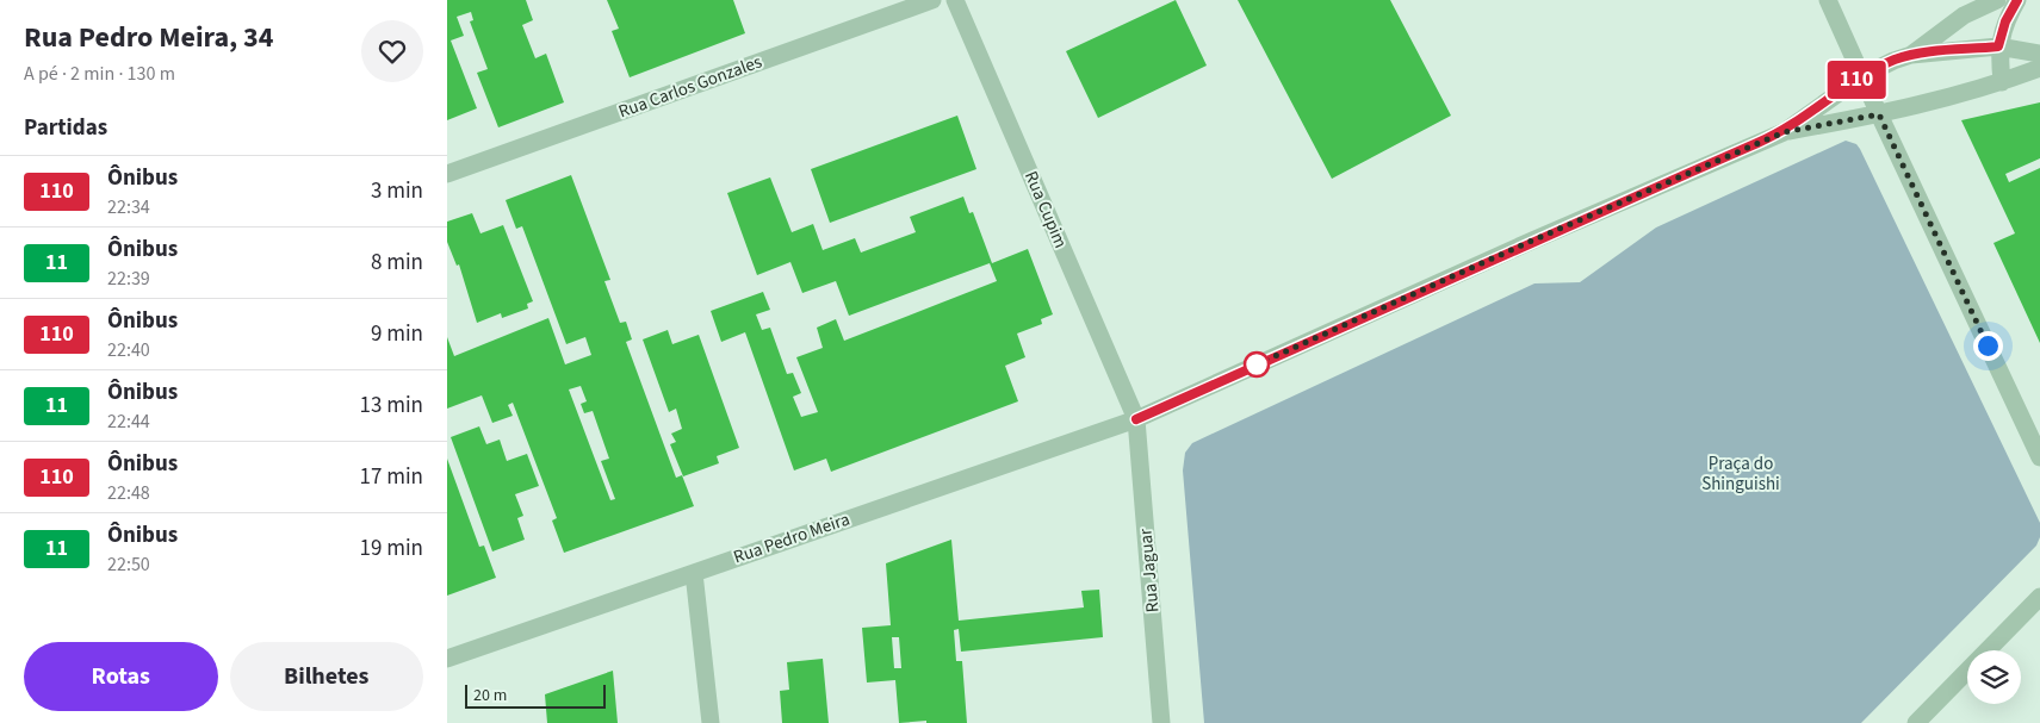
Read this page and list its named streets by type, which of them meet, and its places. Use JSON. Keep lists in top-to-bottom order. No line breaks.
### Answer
{"streets":{"street":["Rua Carlos Gonzales","Rua Cupim","Rua Pedro Meira","Rua Jaguar"]},"crossings":[["Rua Cupim","Rua Pedro Meira"],["Rua Cupim","Rua Jaguar"],["Rua Pedro Meira","Rua Jaguar"]],"parks":["Praça do Shinguishi"],"lines":["bus line 110"],"scale_bar":"20 m","page":{"heading":[["Rua Pedro Meira, 34","A pé · 2 min · 130 m"],"Partidas"],"on_map":"110","list":[{"mark":"110","name":"Ônibus","note":"22:34","value":"3 min"},{"mark":"11","name":"Ônibus","note":"22:39","value":"8 min"},{"mark":"110","name":"Ônibus","note":"22:40","value":"9 min"},{"mark":"11","name":"Ônibus","note":"22:44","value":"13 min"},{"mark":"110","name":"Ônibus","note":"22:48","value":"17 min"},{"mark":"11","name":"Ônibus","note":"22:50","value":"19 min"}],"buttons":["Rotas","Bilhetes"],"scale":"20 m"}}
